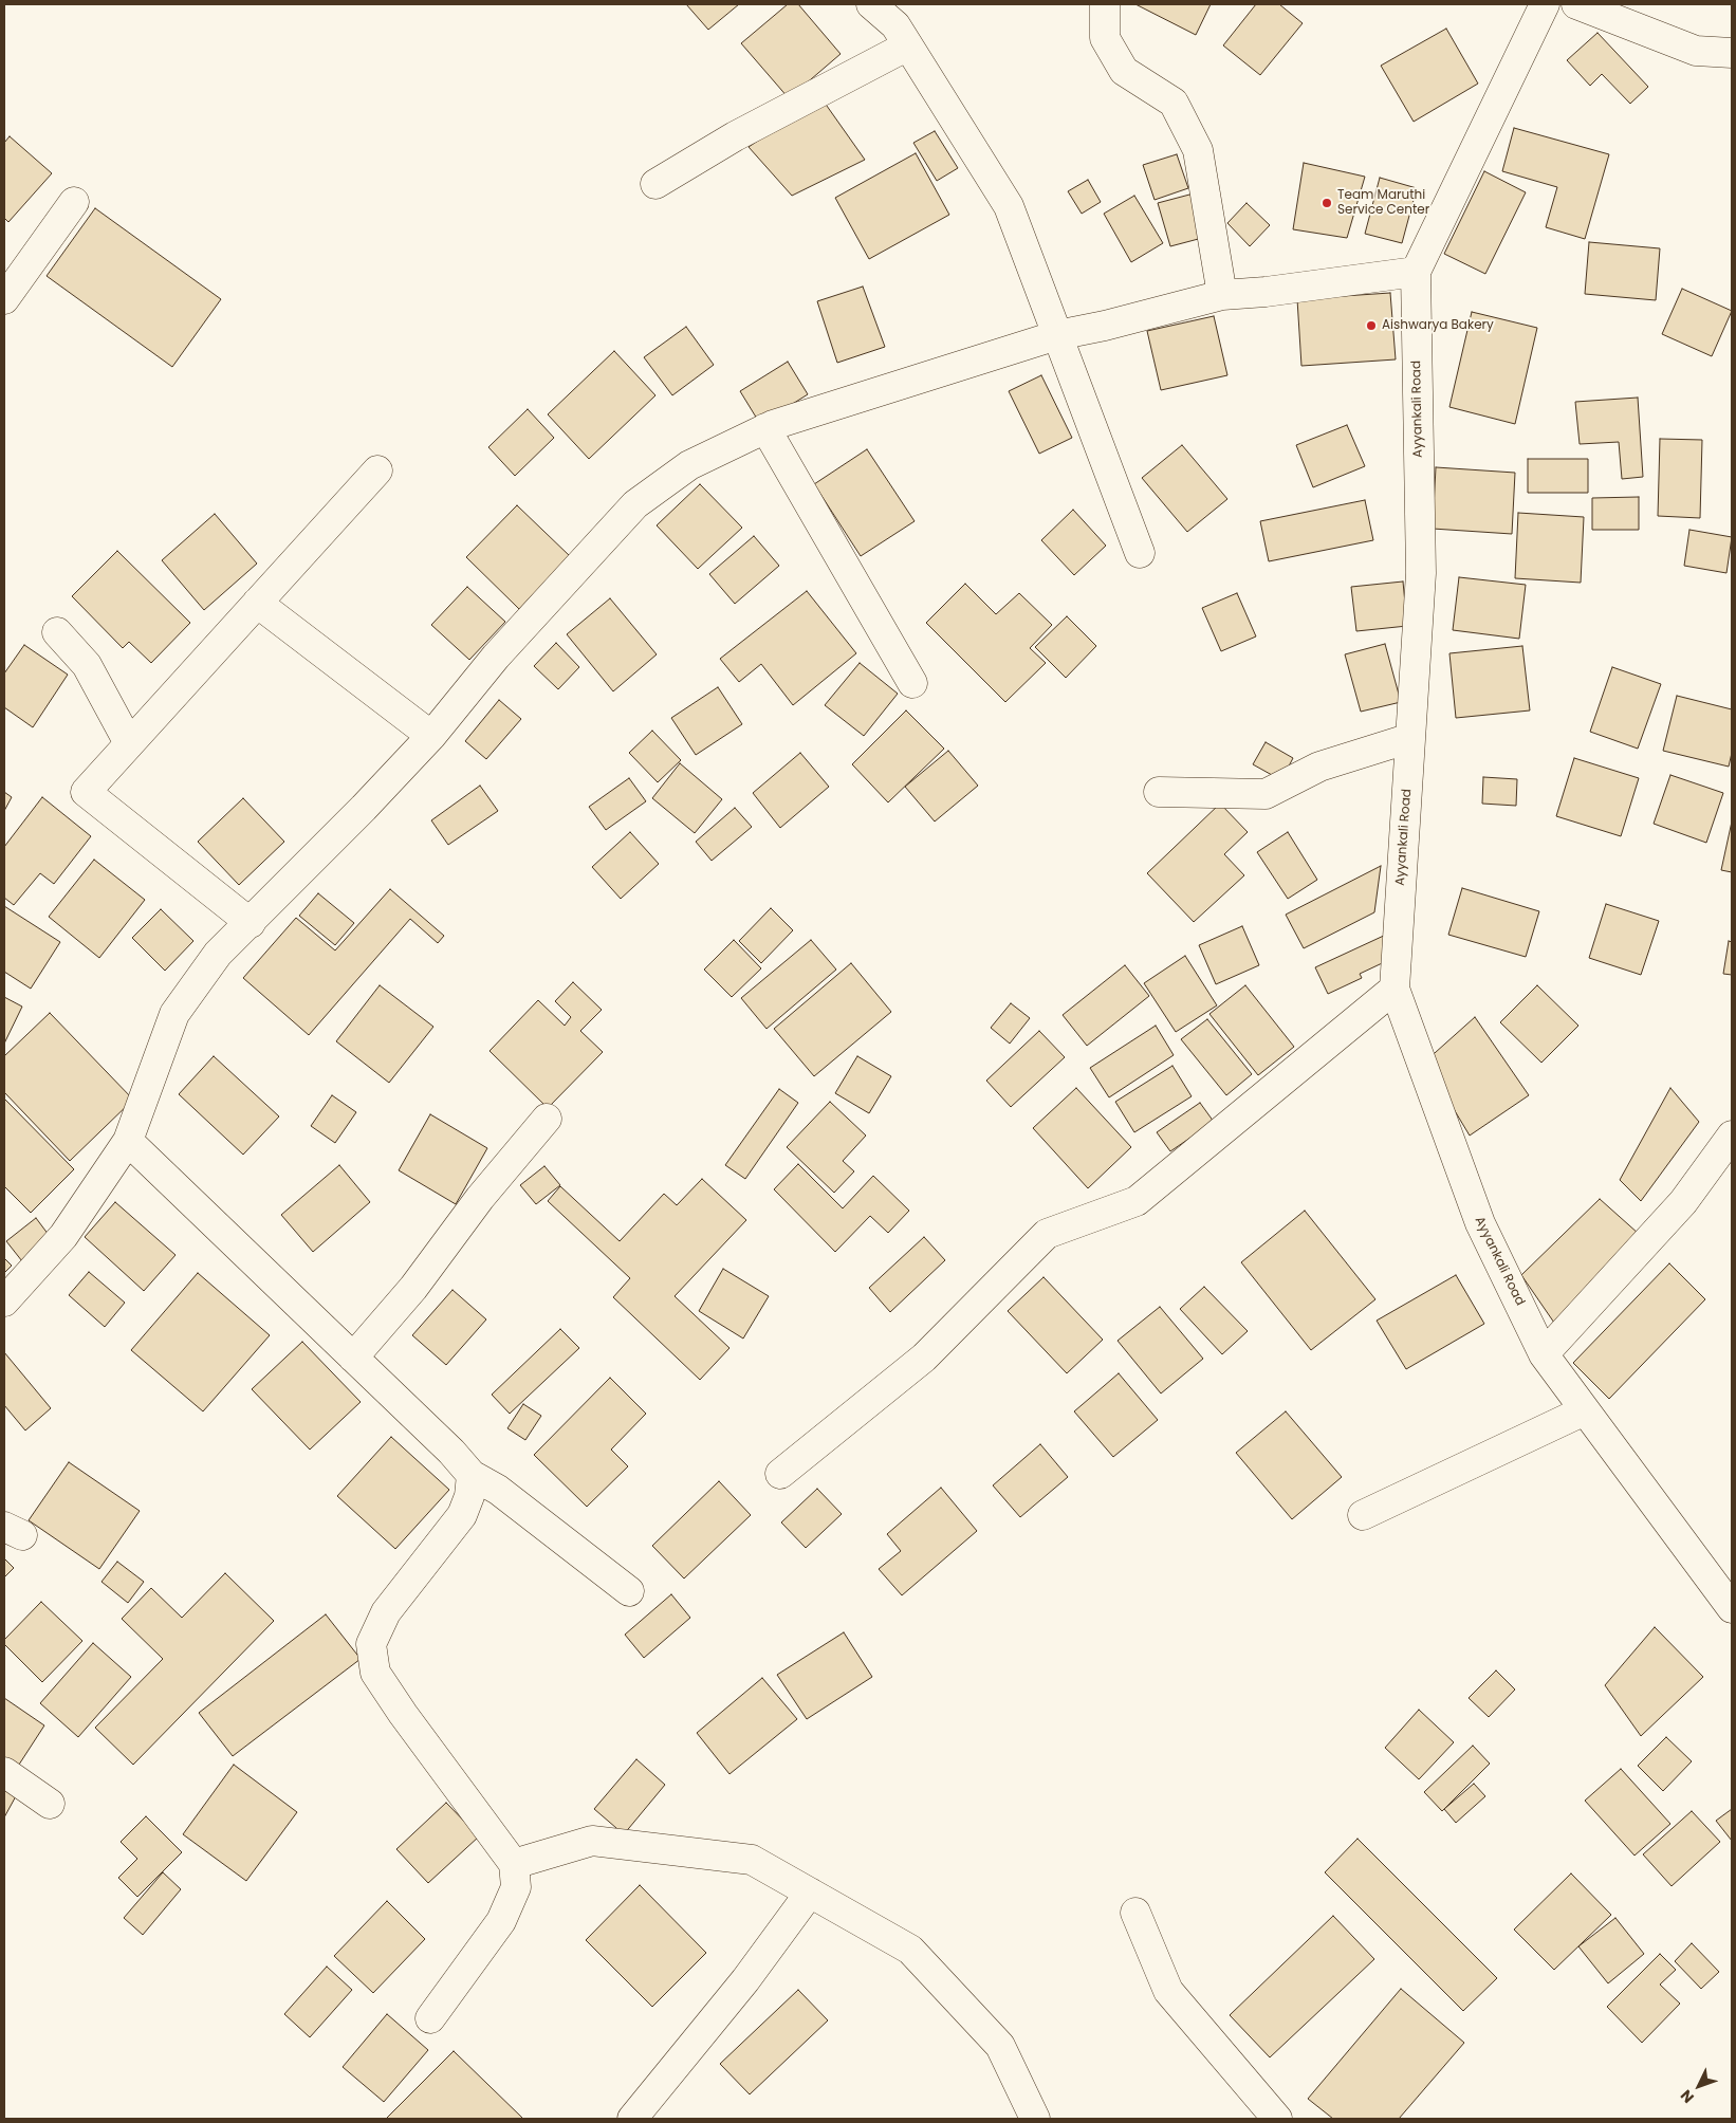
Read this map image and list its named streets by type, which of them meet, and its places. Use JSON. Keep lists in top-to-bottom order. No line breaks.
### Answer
{"streets":{"street":["Ayyankali Road"]},"places":["Team Maruthi Service Center","Aishwarya Bakery"],"north":"bottom left"}
